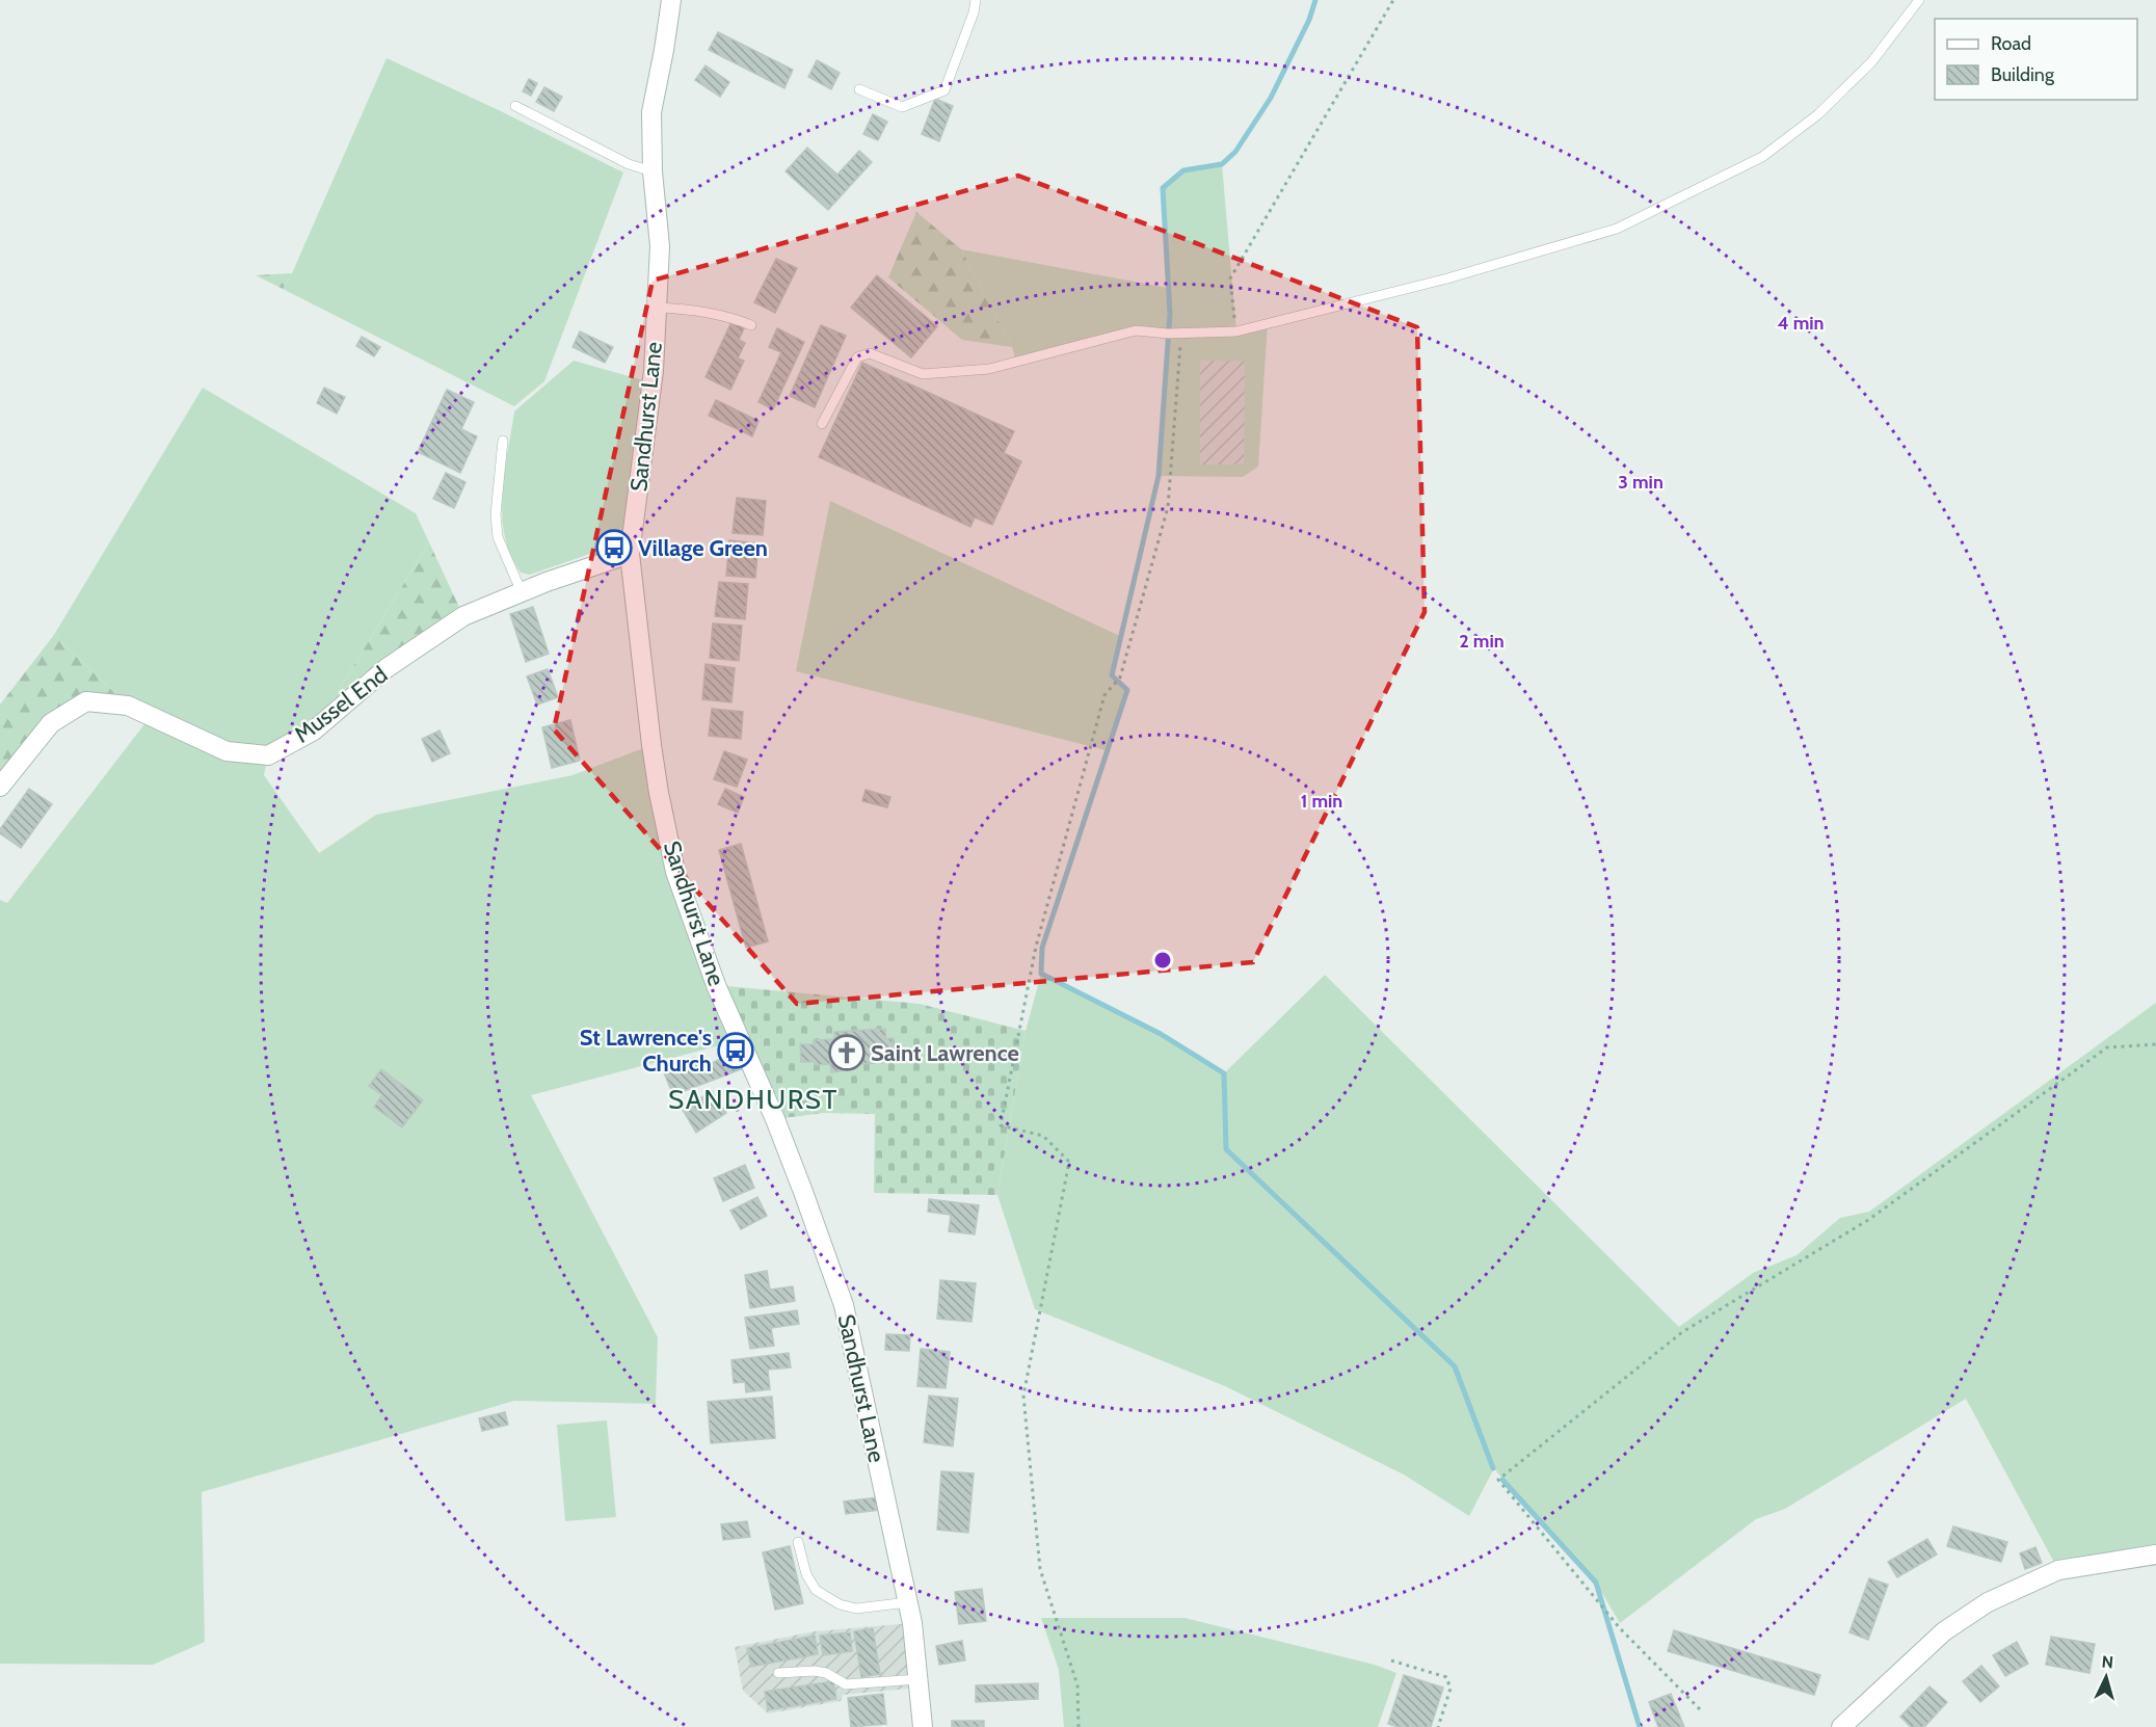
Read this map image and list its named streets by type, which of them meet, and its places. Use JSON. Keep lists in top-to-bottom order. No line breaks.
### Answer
{"streets":{"street":["Sandhurst Lane","Mussel End"]},"crossings":[["Sandhurst Lane","Mussel End"]],"districts":["SANDHURST"],"places":{"bus stop":["Village Green","St Lawrence's Church"],"church":["Saint Lawrence"]},"legend":["Road","Building"],"north":"top","rings":["4 min","3 min","2 min","1 min"]}
